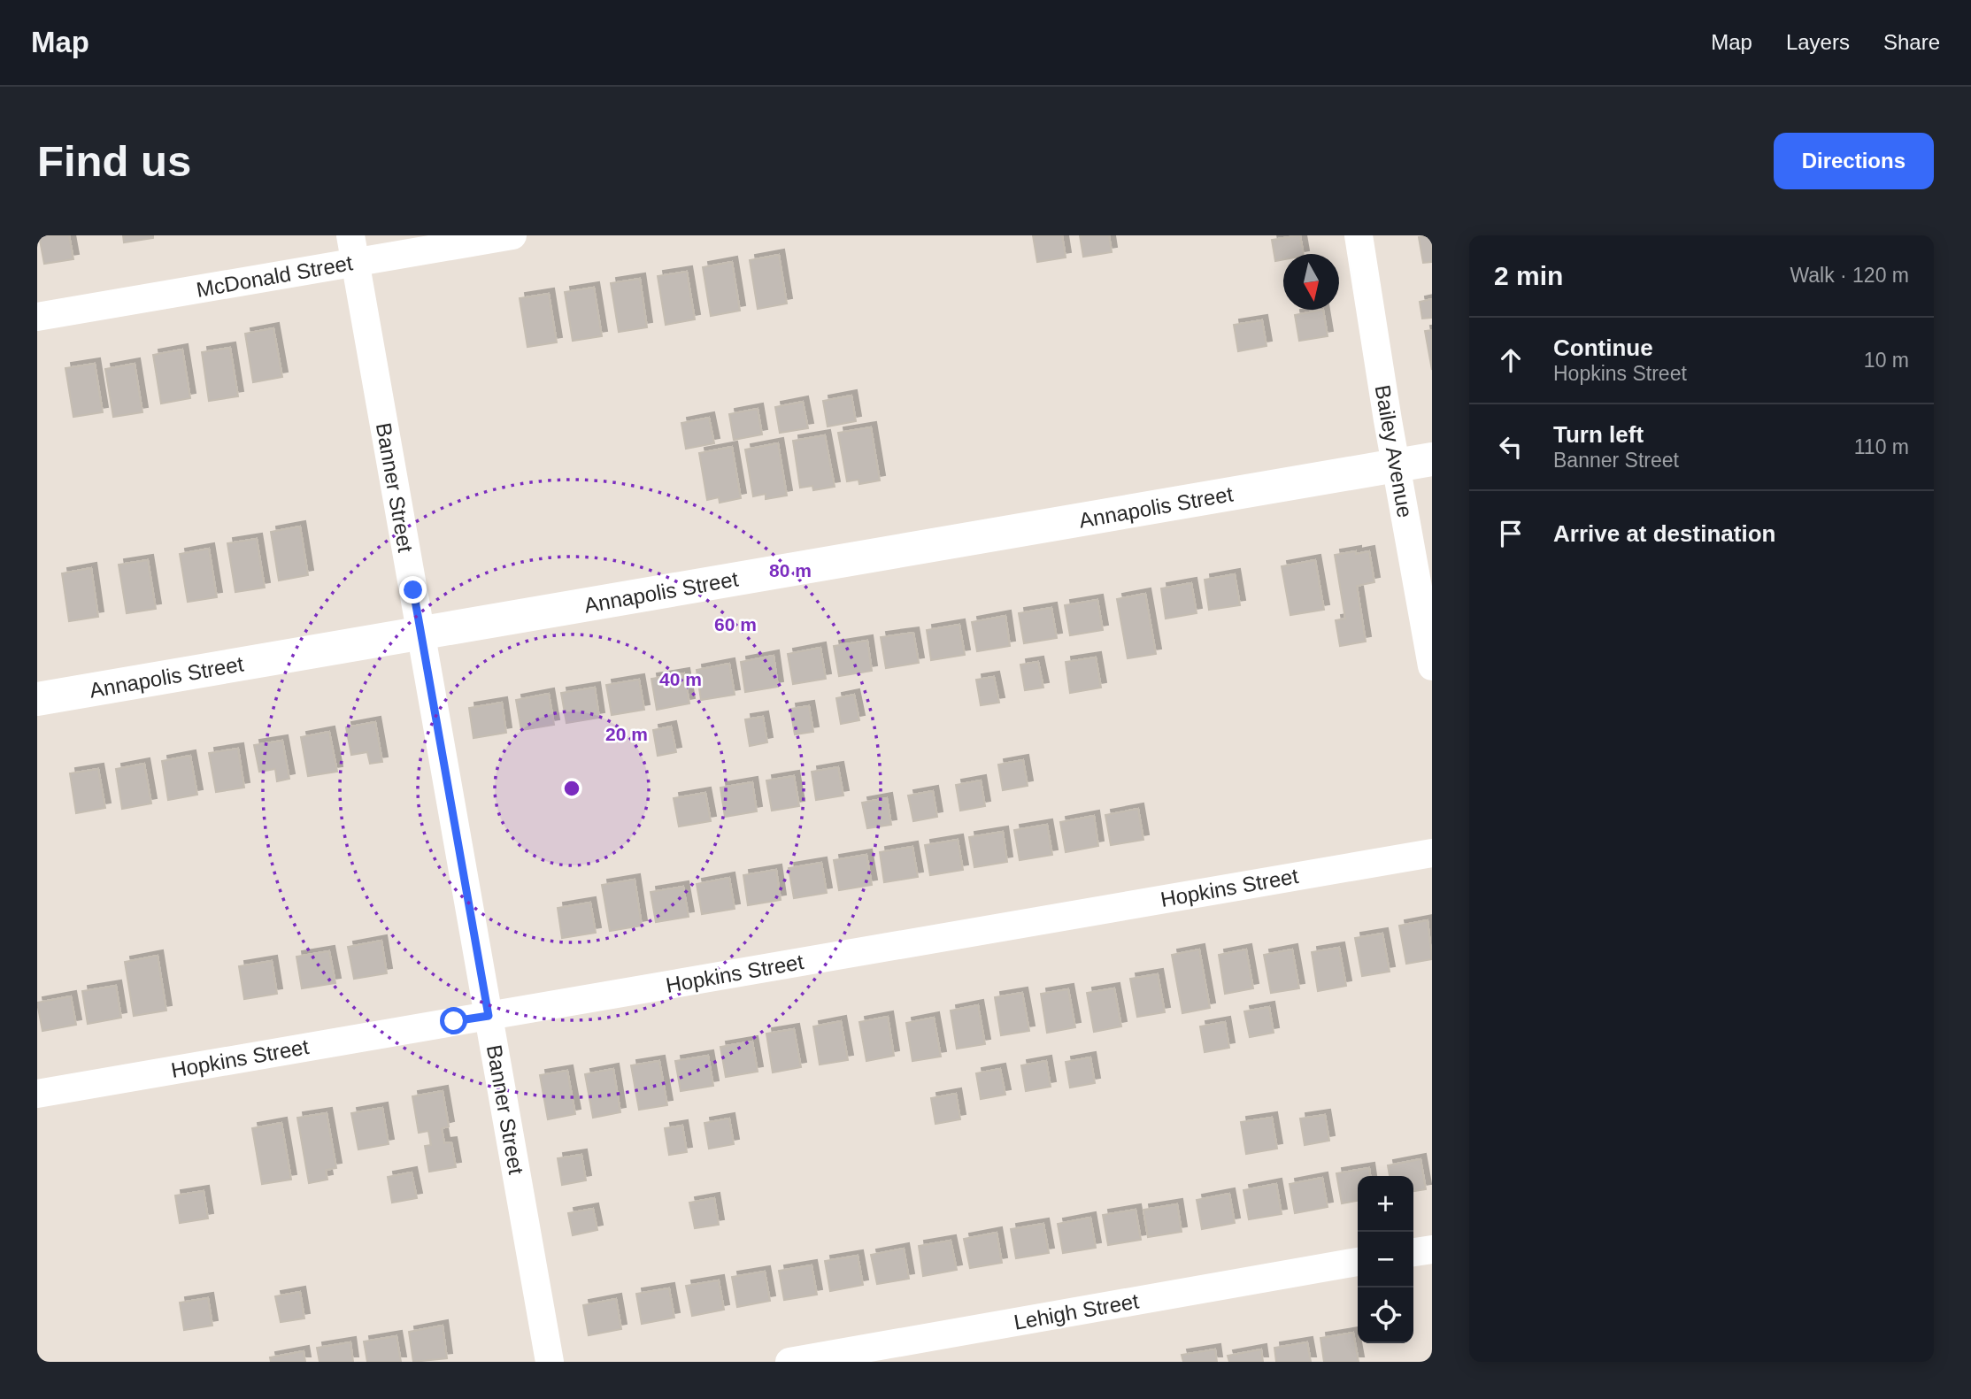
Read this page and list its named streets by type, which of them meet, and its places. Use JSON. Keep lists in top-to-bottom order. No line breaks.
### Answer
{"streets":{"street":["McDonald Street","Bailey Avenue","Banner Street","Annapolis Street","Hopkins Street","Lehigh Street"]},"crossings":[["McDonald Street","Banner Street"],["Bailey Avenue","Annapolis Street"],["Banner Street","Annapolis Street"],["Banner Street","Hopkins Street"]],"north":"bottom","page":{"header":"Map","nav":["Map","Layers","Share"],"buttons":"Directions","title":"Find us","heading":["2 min","Walk · 120 m"],"list":[["Continue","Hopkins Street","10 m"],["Turn left","Banner Street","110 m"],"Arrive at destination"],"map_buttons":["+","−"]},"rings":["80 m","60 m","40 m","20 m"]}
